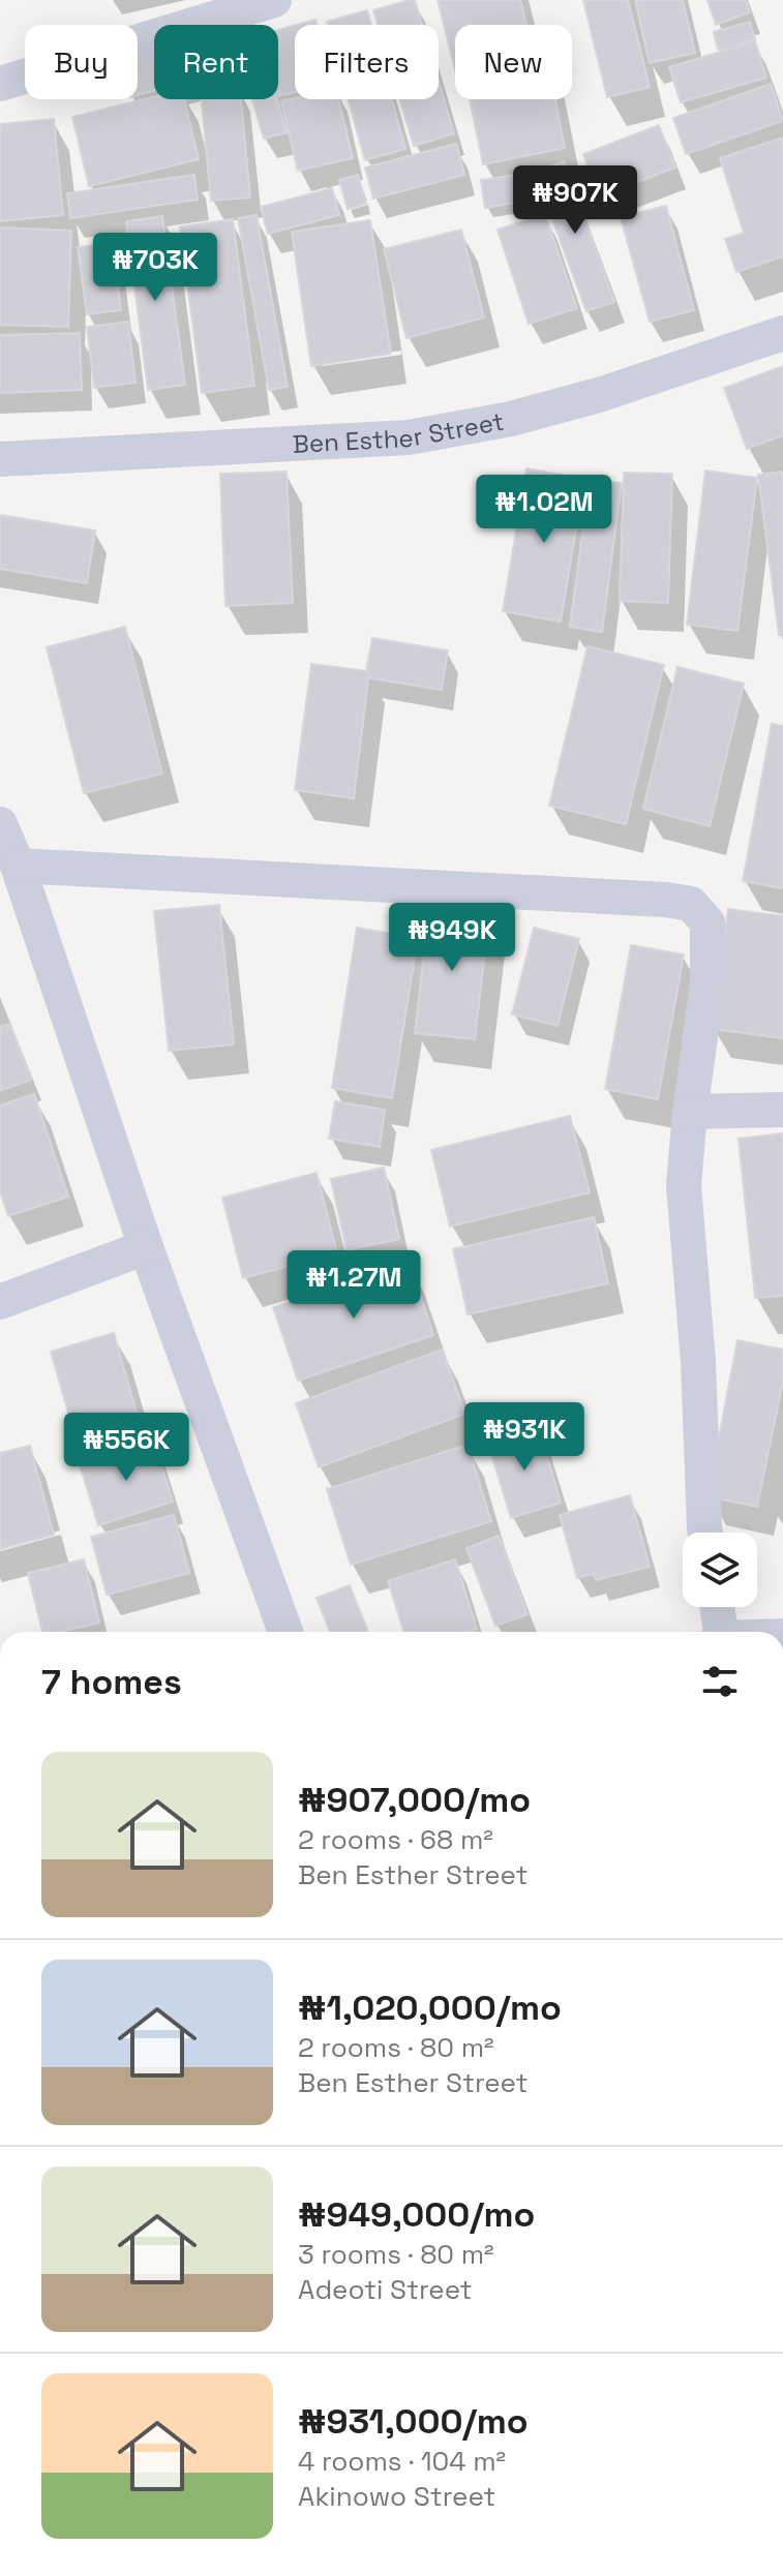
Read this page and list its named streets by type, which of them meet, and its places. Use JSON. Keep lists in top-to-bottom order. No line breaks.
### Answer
{"streets":{"street":["Ben Esther Street"]},"page":{"chip":["Buy","Rent","Filters","New"],"price":["₦907K","₦703K","₦1.02M","₦949K","₦1.27M","₦931K","₦556K"],"heading":"7 homes","list":[{"name":"₦907,000/mo","note":"2 rooms · 68 m² · Ben Esther Street"},{"name":"₦1,020,000/mo","note":"2 rooms · 80 m² · Ben Esther Street"},{"name":"₦949,000/mo","note":"3 rooms · 80 m² · Adeoti Street"},{"name":"₦931,000/mo","note":"4 rooms · 104 m² · Akinowo Street"}]}}
